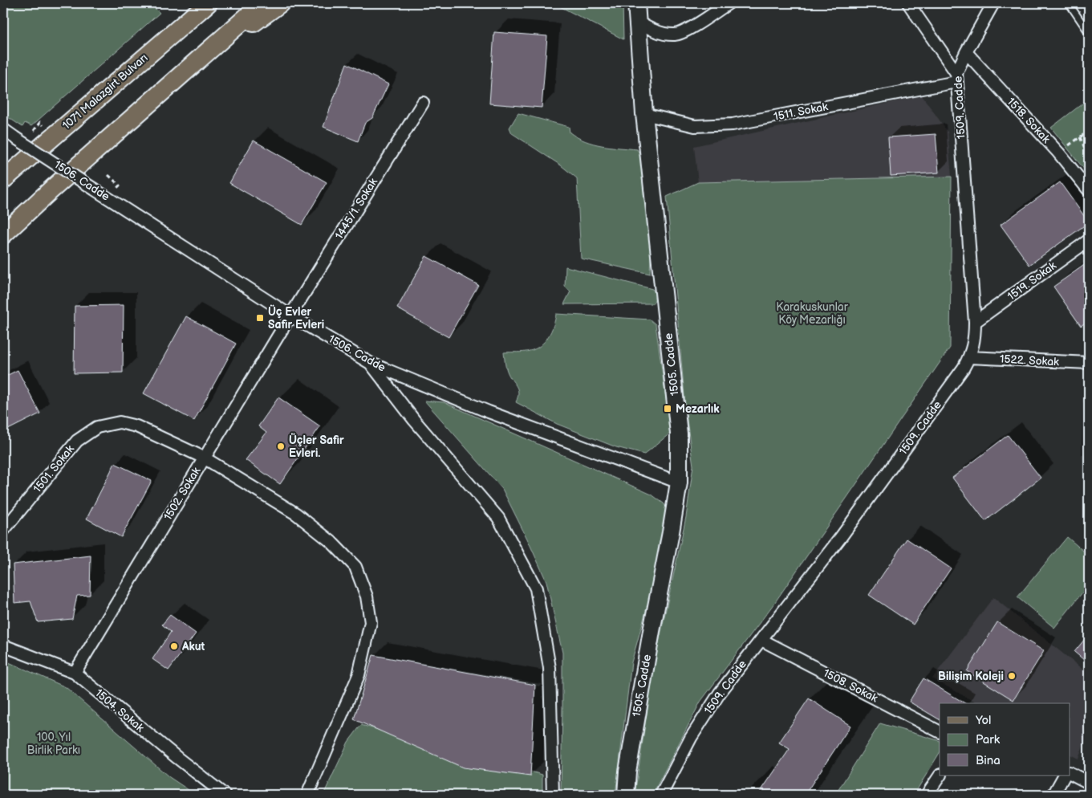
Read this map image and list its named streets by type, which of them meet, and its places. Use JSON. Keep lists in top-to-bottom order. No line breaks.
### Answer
{"streets":{"main road":["1071 Malazgirt Bulvarı"],"street":["1509. Cadde","1511. Sokak","1518. Sokak","1506. Cadde","1445/1. Sokak","1519. Sokak","1522. Sokak","1505. Cadde","1501. Sokak","1502. Sokak","1508. Sokak","1504. Sokak"]},"crossings":[["1509. Cadde","1511. Sokak"],["1509. Cadde","1518. Sokak"],["1509. Cadde","1519. Sokak"],["1509. Cadde","1522. Sokak"],["1509. Cadde","1508. Sokak"],["1511. Sokak","1505. Cadde"],["1506. Cadde","1445/1. Sokak"],["1506. Cadde","1505. Cadde"],["1506. Cadde","1502. Sokak"],["1445/1. Sokak","1502. Sokak"],["1501. Sokak","1502. Sokak"],["1502. Sokak","1504. Sokak"]],"parks":["Karakuskunlar Köy Mezarlığı","100. Yıl Birlik Parkı"],"places":{"transit":["Üç Evler Safir Evleri","Mezarlık"],"other":["Üçler Safir Evleri.","Akut","Bilişim Koleji"]},"legend":["Yol","Park","Bina"]}
